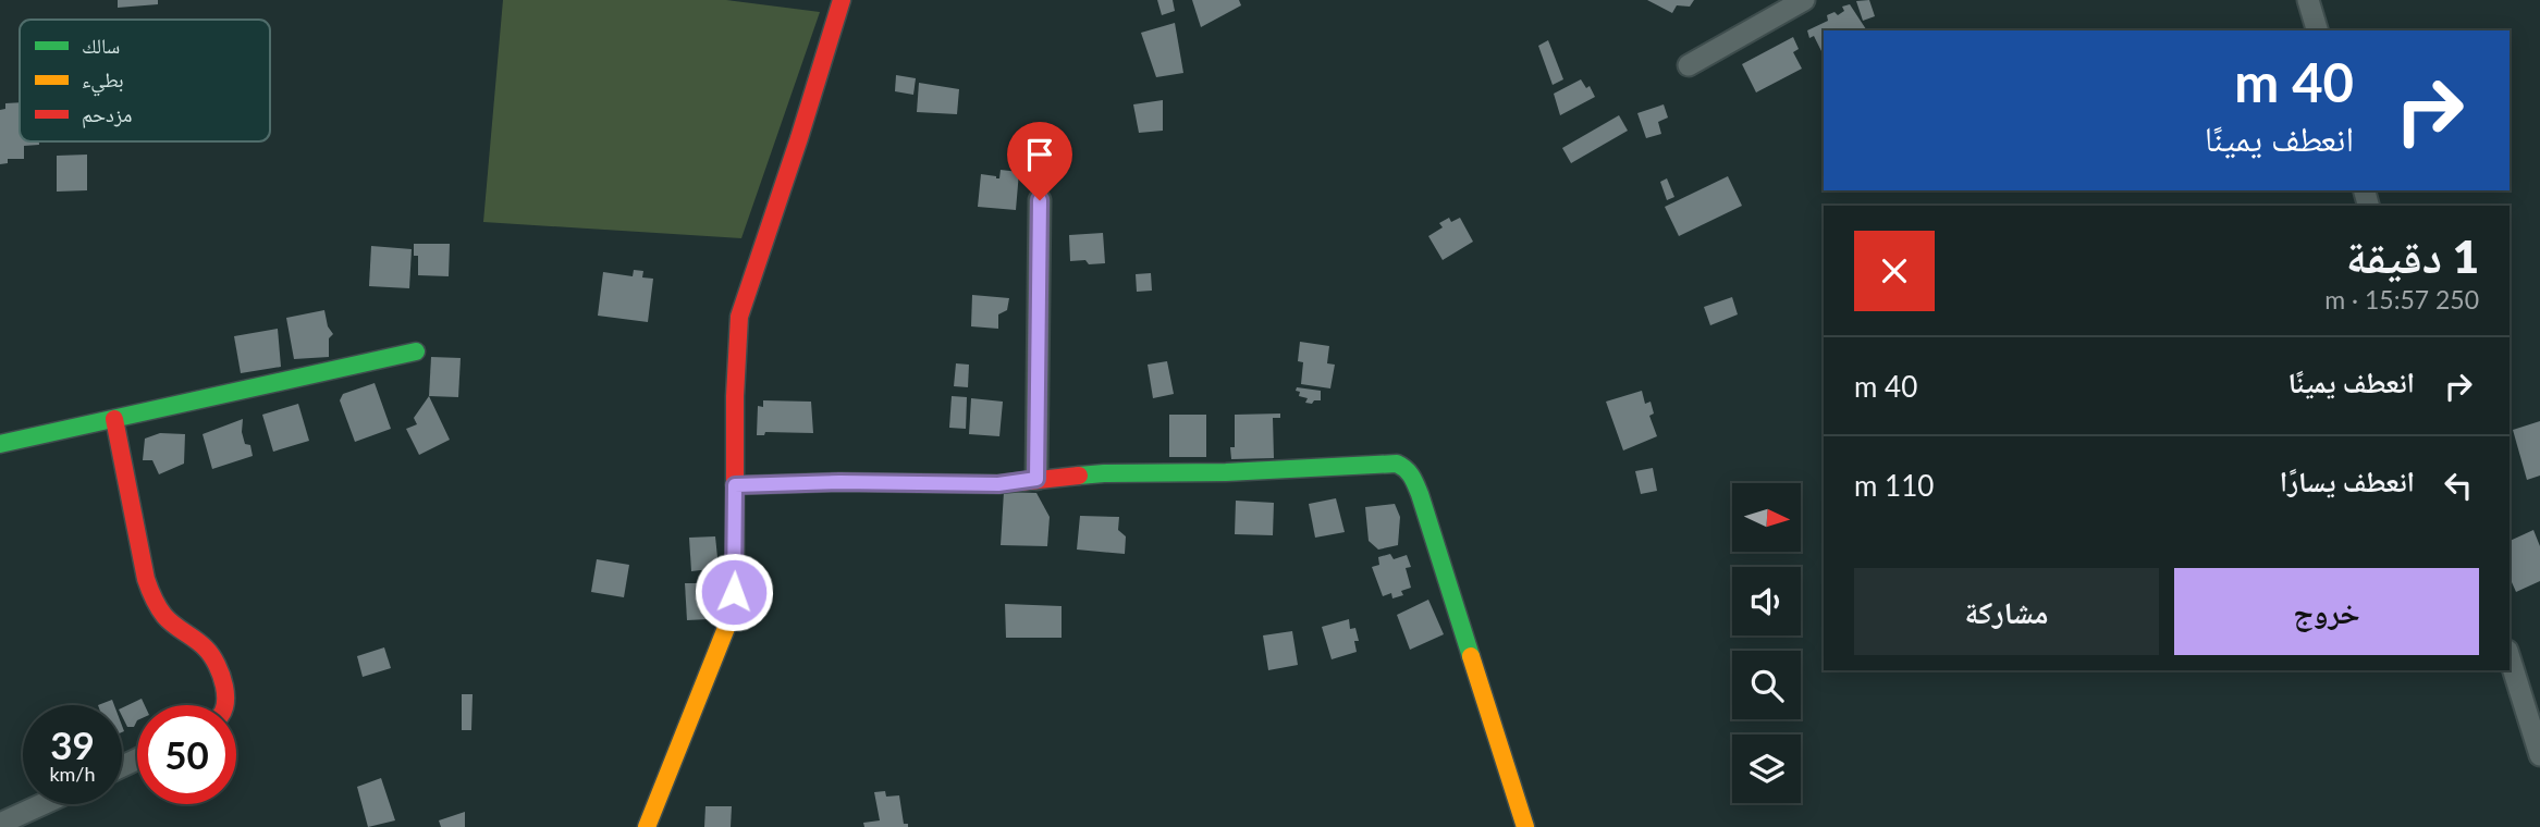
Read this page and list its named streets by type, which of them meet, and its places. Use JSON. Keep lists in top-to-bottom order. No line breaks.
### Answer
{"legend":["سالك","بطيء","مزدحم"],"north":"right","page":{"turn":["40 m","انعطف يمينًا"],"heading":["1 دقيقة","250 m · 15:57"],"list":[{"name":"انعطف يمينًا","value":"40 m"},{"name":"انعطف يسارًا","value":"110 m"}],"buttons":["خروج","مشاركة"],"speed":"39 km/h","limit":"50"}}
